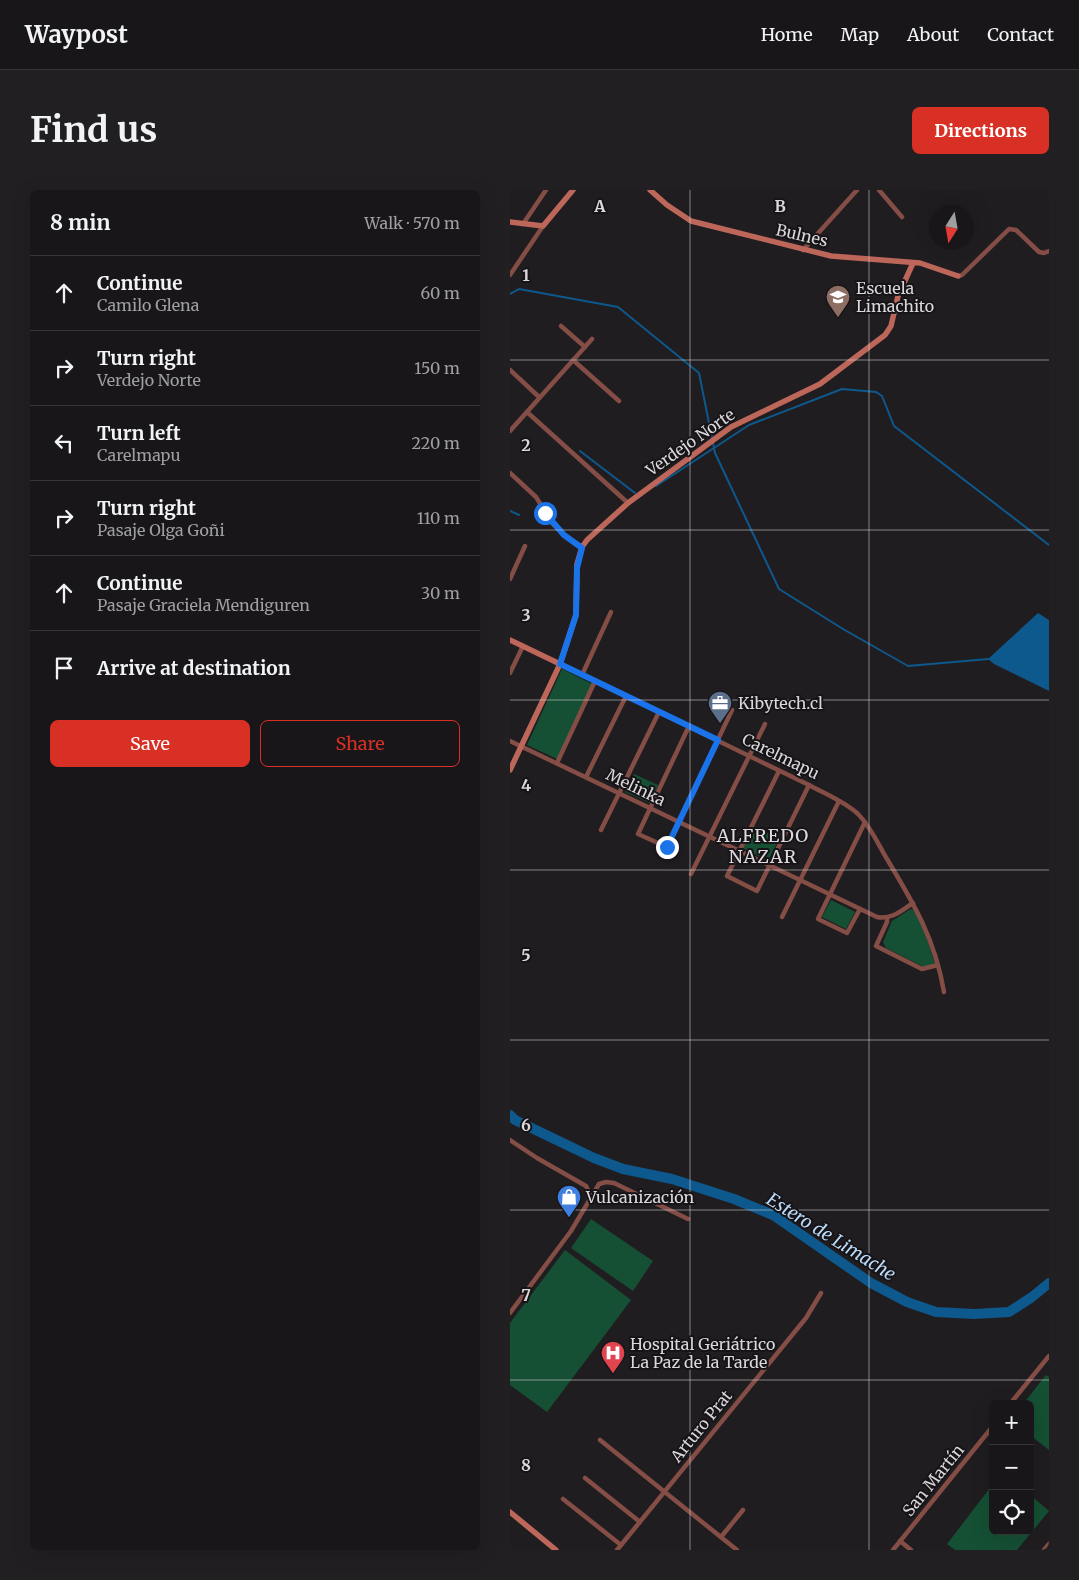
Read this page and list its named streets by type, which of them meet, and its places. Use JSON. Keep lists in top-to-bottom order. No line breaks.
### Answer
{"streets":{"street":["Bulnes","Verdejo Norte","Carelmapu","Melinka","Arturo Prat","San Martín"]},"crossings":[["Bulnes","Verdejo Norte"]],"districts":["ALFREDO NAZAR"],"water":["Estero de Limache"],"places":{"school or university":["Escuela Limachito"],"office":["Kibytech.cl"],"shop":["Vulcanización"],"hospital":["Hospital Geriátrico La Paz de la Tarde"]},"north":"bottom","page":{"header":"Waypost","nav":["Home","Map","About","Contact"],"buttons":["Directions",["Save","Share"]],"title":"Find us","heading":["8 min","Walk · 570 m"],"list":[["Continue","Camilo Glena","60 m"],["Turn right","Verdejo Norte","150 m"],["Turn left","Carelmapu","220 m"],["Turn right","Pasaje Olga Goñi","110 m"],["Continue","Pasaje Graciela Mendiguren","30 m"],"Arrive at destination"],"map_buttons":["+","−"]},"grid":{"columns":["A","B"],"rows":["1","2","3","4","5","6","7","8"]}}
